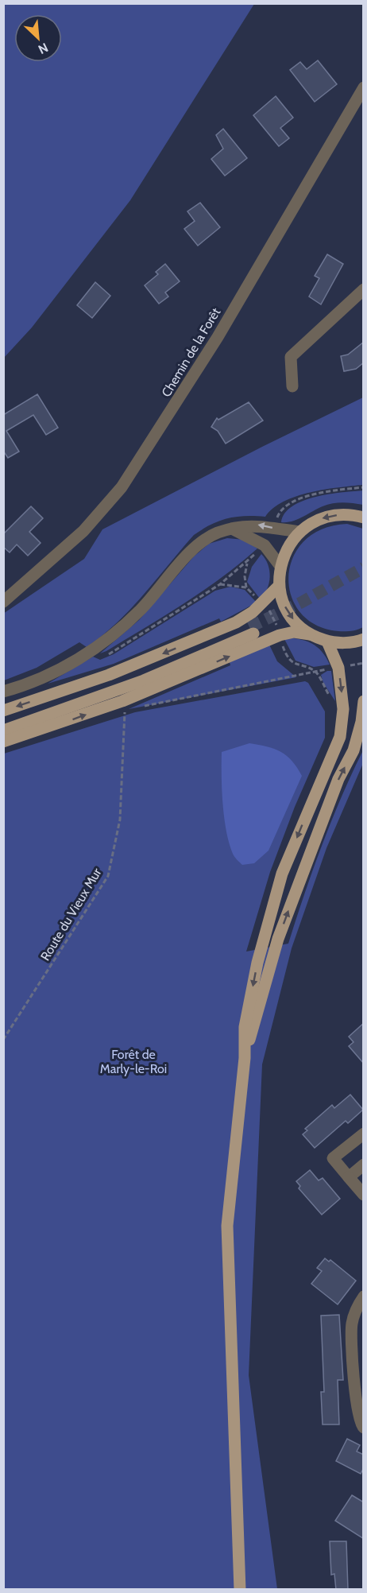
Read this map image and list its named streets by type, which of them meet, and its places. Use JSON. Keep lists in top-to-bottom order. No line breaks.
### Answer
{"streets":{"street":["Chemin de la Forêt"],"path":["Route du Vieux Mur"]},"parks":["Forêt de Marly-le-Roi"],"north":"bottom right"}
